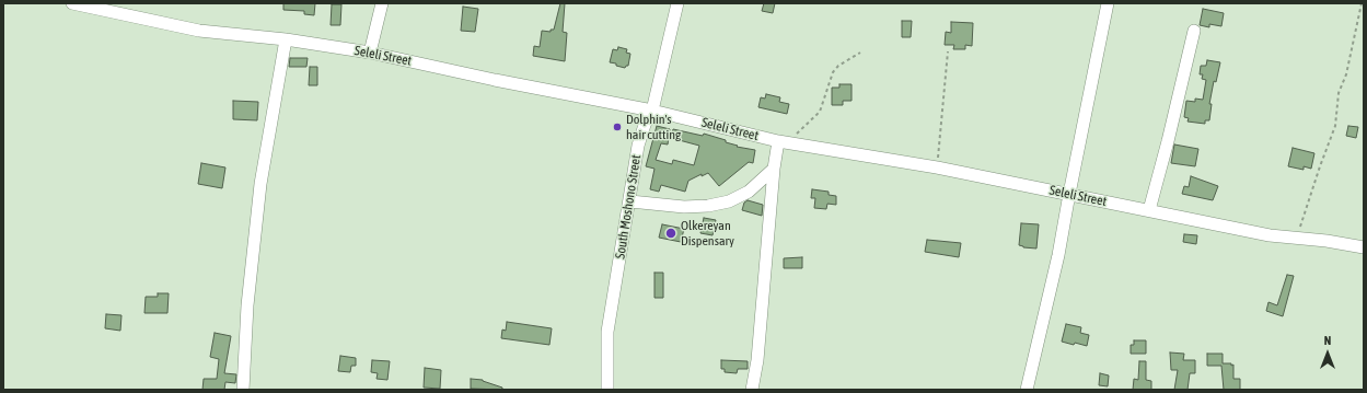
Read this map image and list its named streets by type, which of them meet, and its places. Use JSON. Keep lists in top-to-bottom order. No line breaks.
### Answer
{"streets":{"street":["Seleli Street","South Moshono Street"]},"crossings":[["Seleli Street","South Moshono Street"]],"places":["Dolphin's hair cutting","Olkereyan Dispensary"],"north":"top"}
